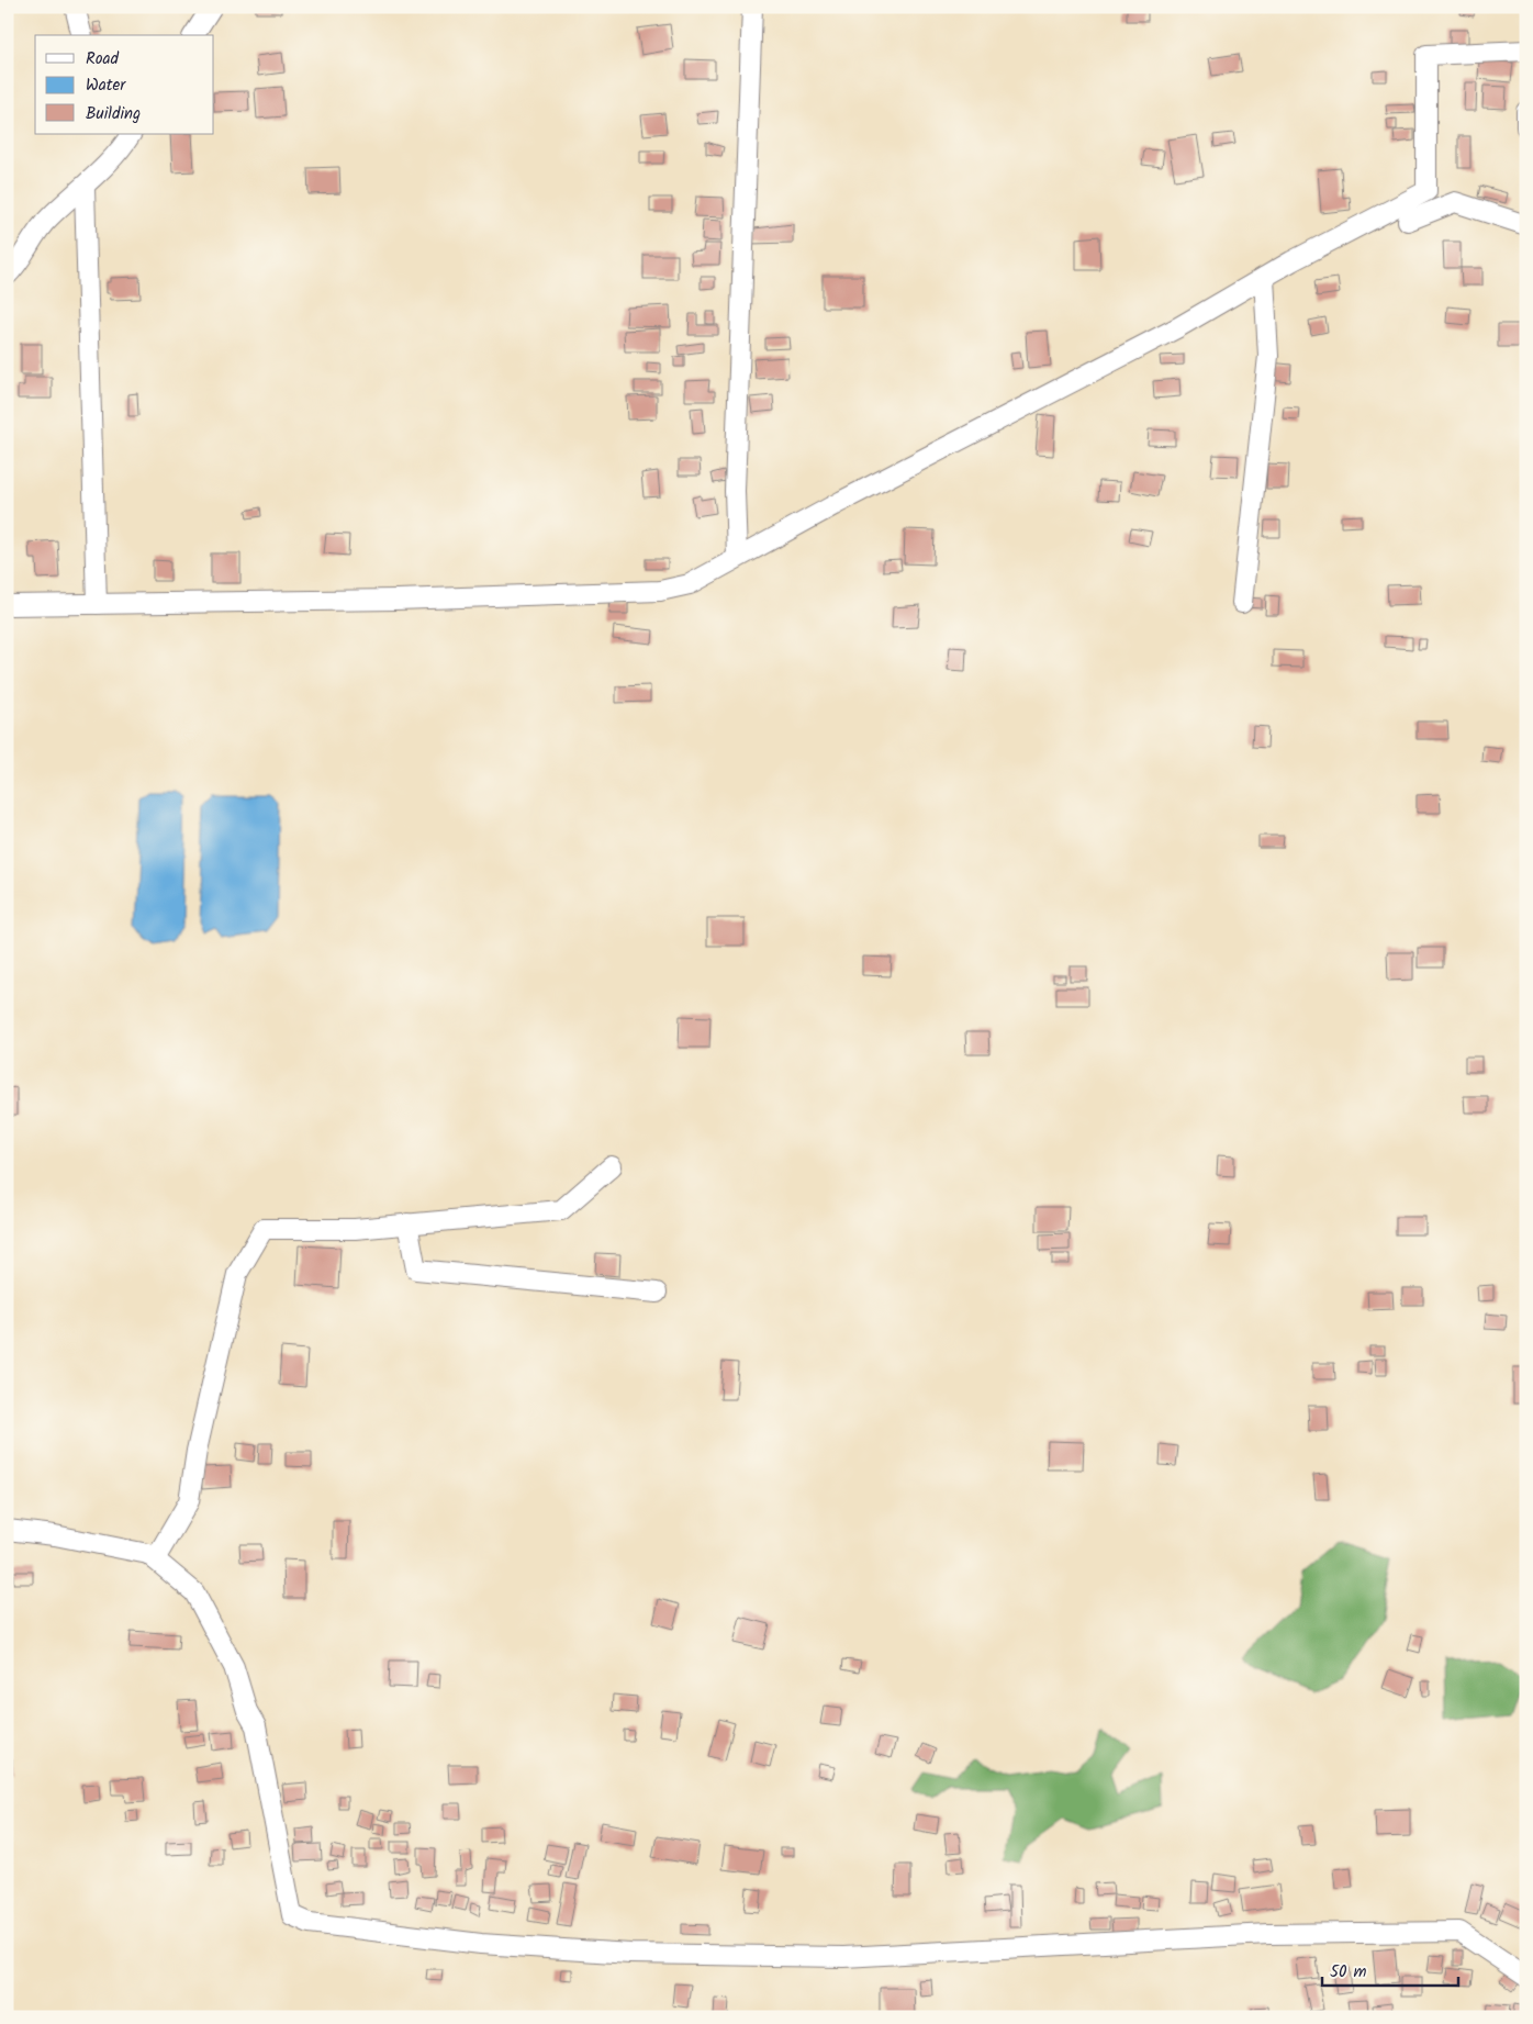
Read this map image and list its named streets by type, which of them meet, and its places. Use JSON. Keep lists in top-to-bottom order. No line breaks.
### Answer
{"legend":["Road","Water","Building"],"scale_bar":"50 m"}
